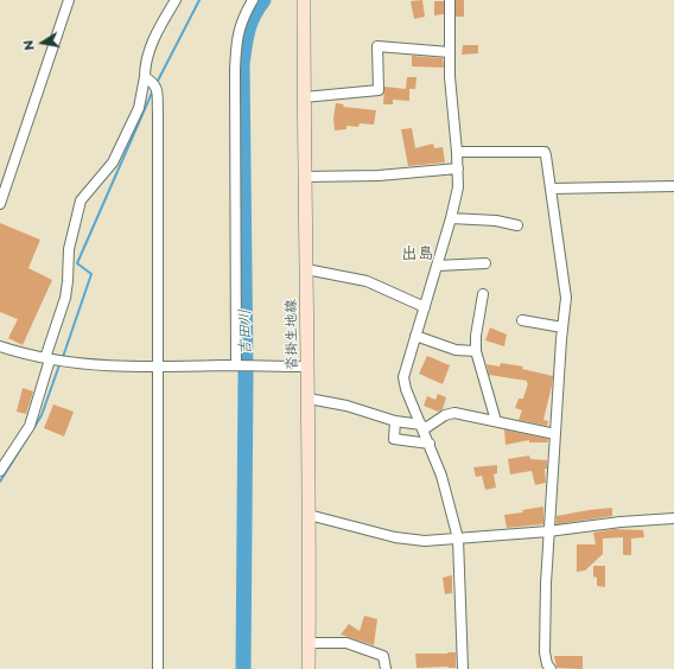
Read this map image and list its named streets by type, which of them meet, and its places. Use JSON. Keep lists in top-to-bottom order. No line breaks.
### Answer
{"streets":{"main road":["沓掛生地線"]},"districts":["出島"],"water":["吉田川"],"north":"left"}
